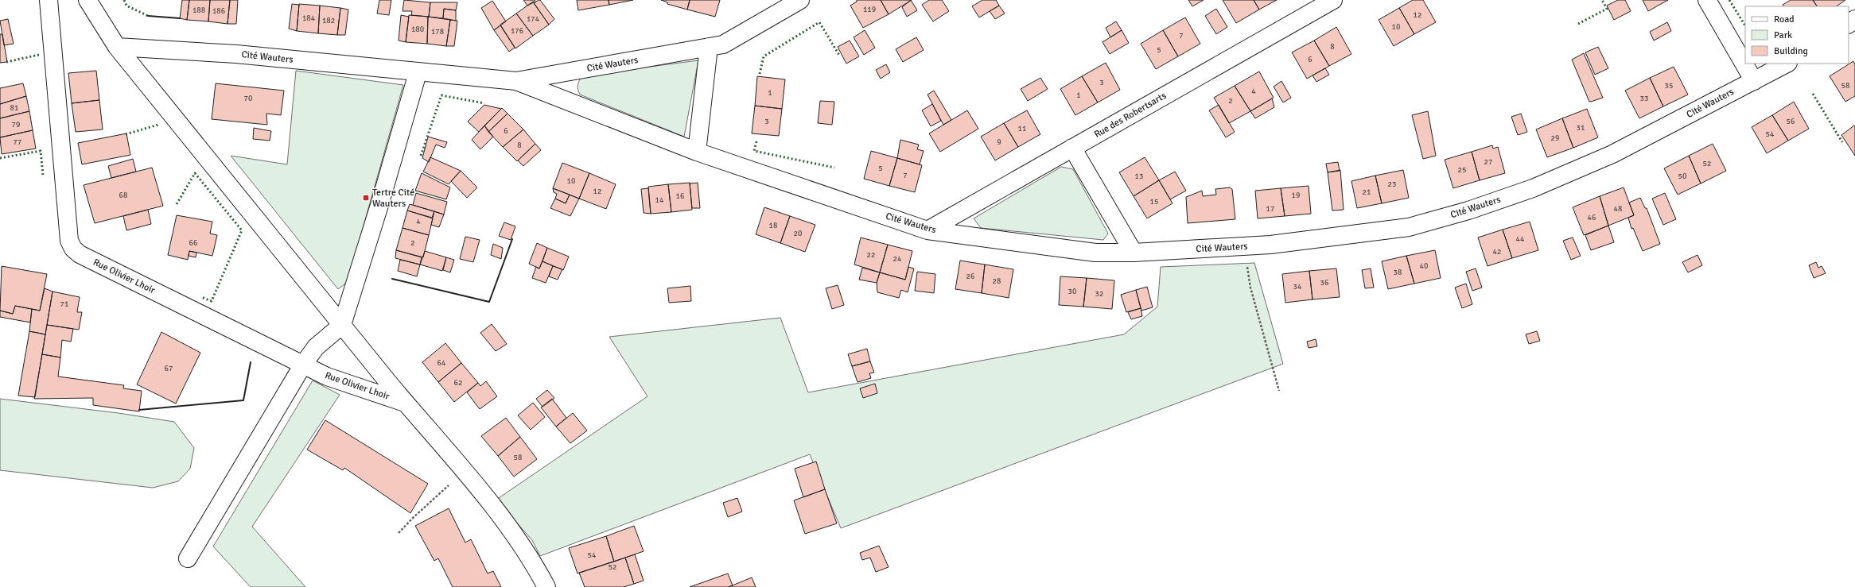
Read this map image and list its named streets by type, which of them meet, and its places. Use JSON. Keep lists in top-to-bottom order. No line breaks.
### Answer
{"streets":{"street":["Cité Wauters","Rue des Robertsarts","Rue Olivier Lhoir"]},"crossings":[["Cité Wauters","Rue des Robertsarts"],["Cité Wauters","Rue Olivier Lhoir"]],"places":{"transit":["Tertre Cité Wauters"]},"house_numbers":["119","188","186","12","184","174","182","10","180","176","178","7","8","5","6","3","35","58","4","1","1","70","33","2","81","3","56","79","31","11","6","54","29","77","9","8","27","52","5","25","7","13","50","10","23","12","21","68","19","16","14","15","17","48","46","4","18","20","44","66","2","42","22","24","40","38","26","28","36","34","30","32","71","64","67","62","58","54","52"],"legend":["Road","Park","Building"]}
